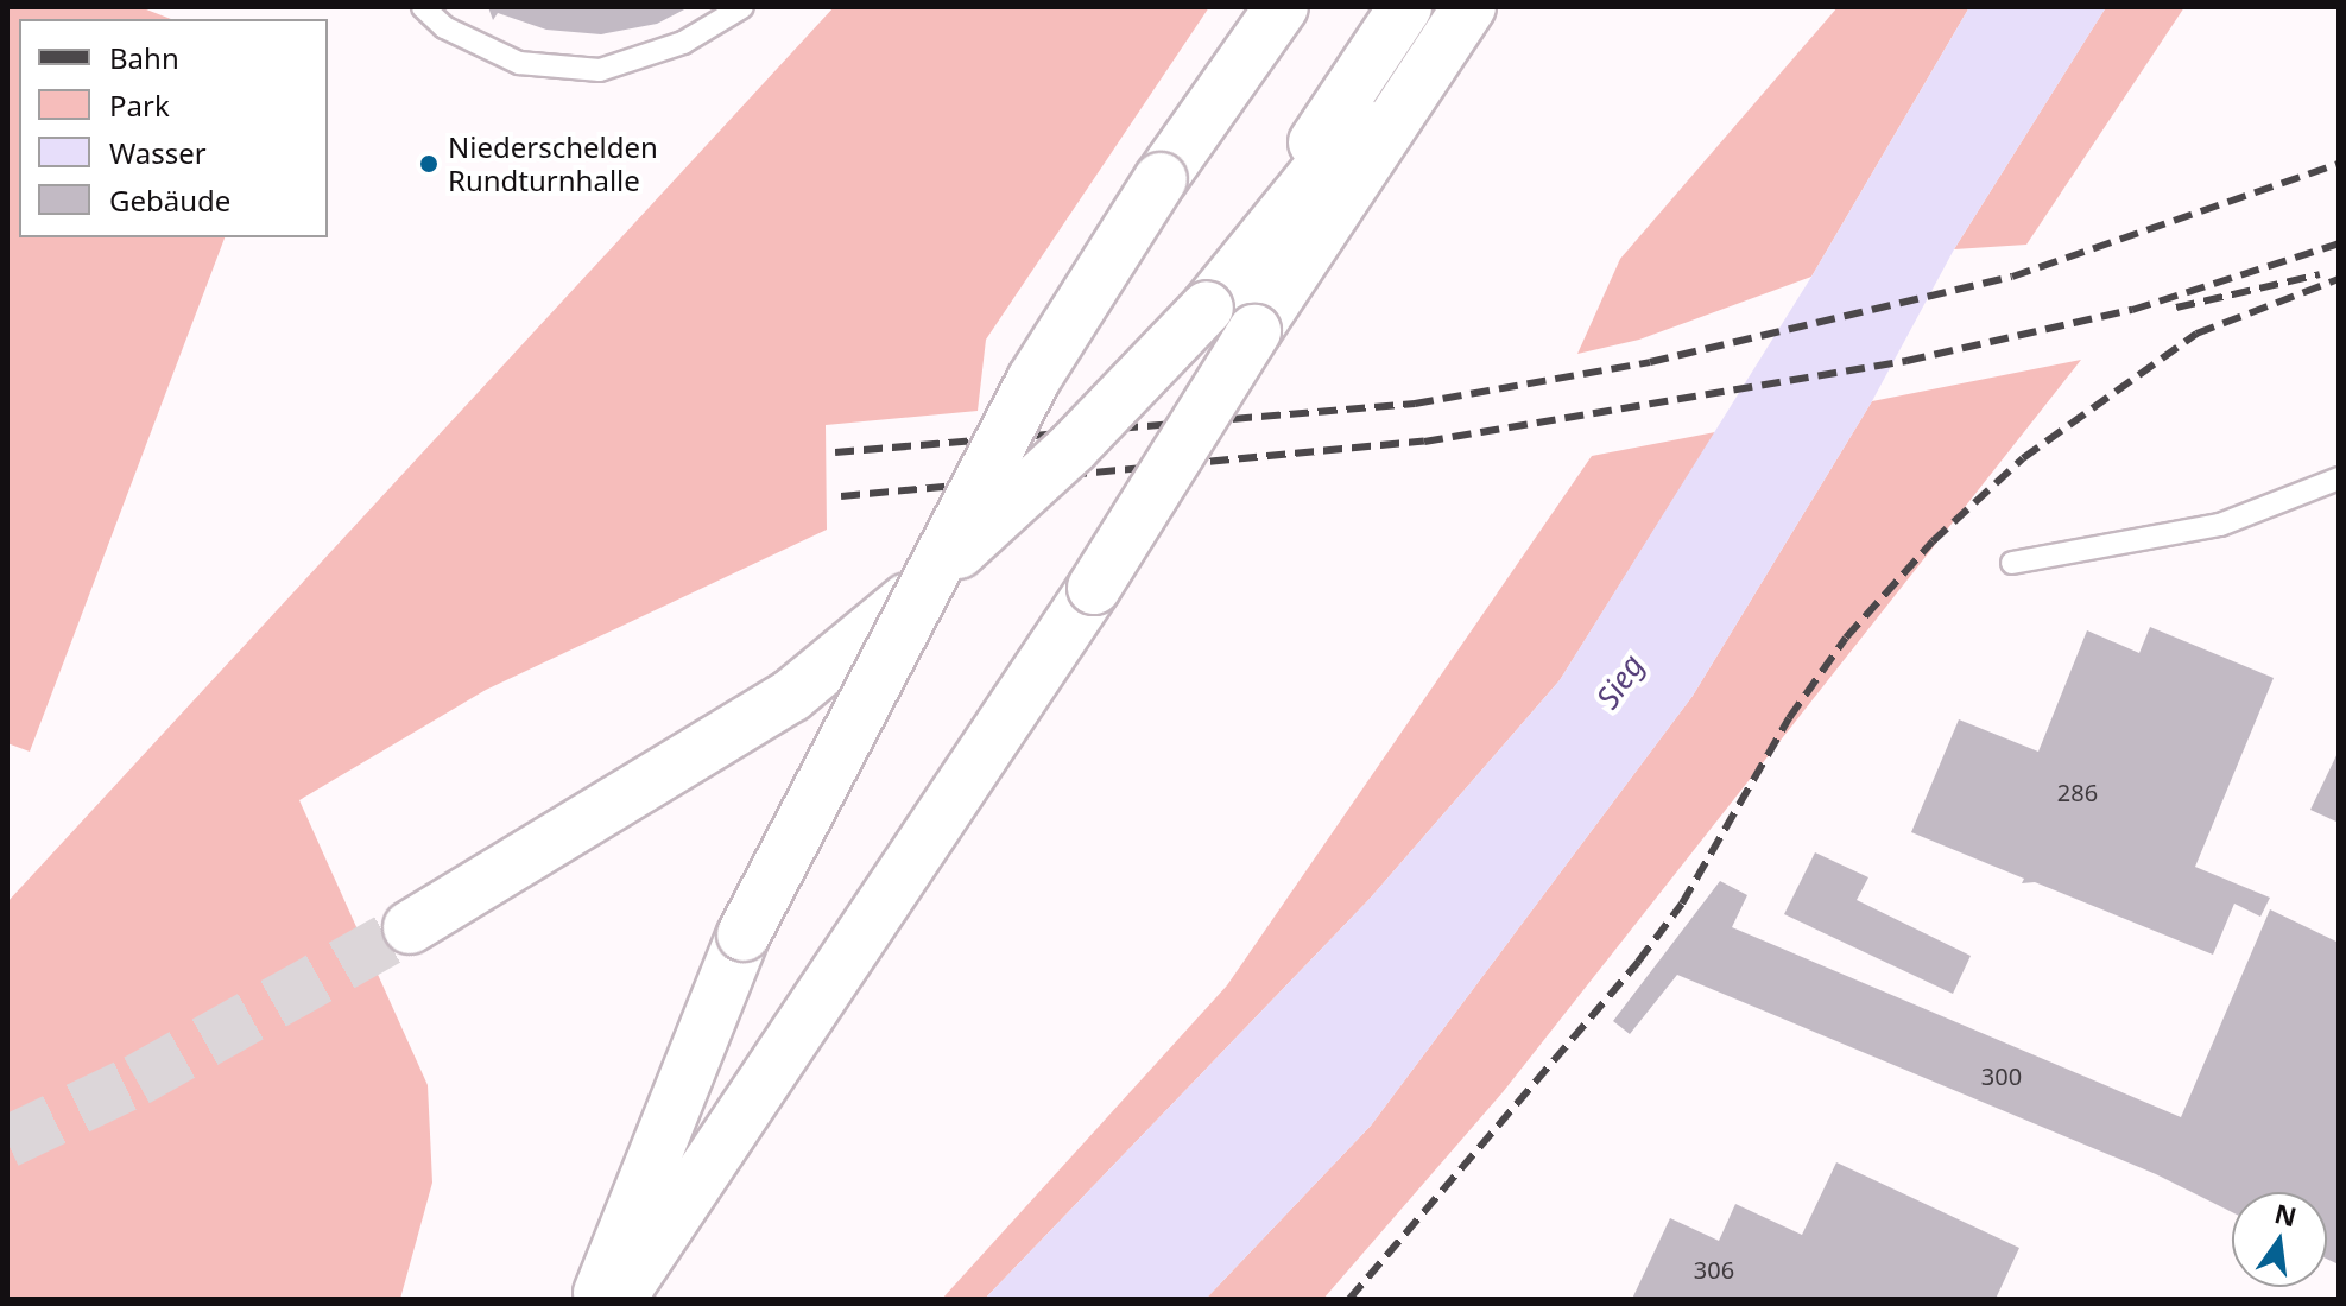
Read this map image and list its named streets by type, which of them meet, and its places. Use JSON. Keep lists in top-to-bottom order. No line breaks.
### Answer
{"water":["Sieg"],"places":["Niederschelden Rundturnhalle"],"house_numbers":["286","300","306"],"legend":["Bahn","Park","Wasser","Gebäude"],"north":"top"}
